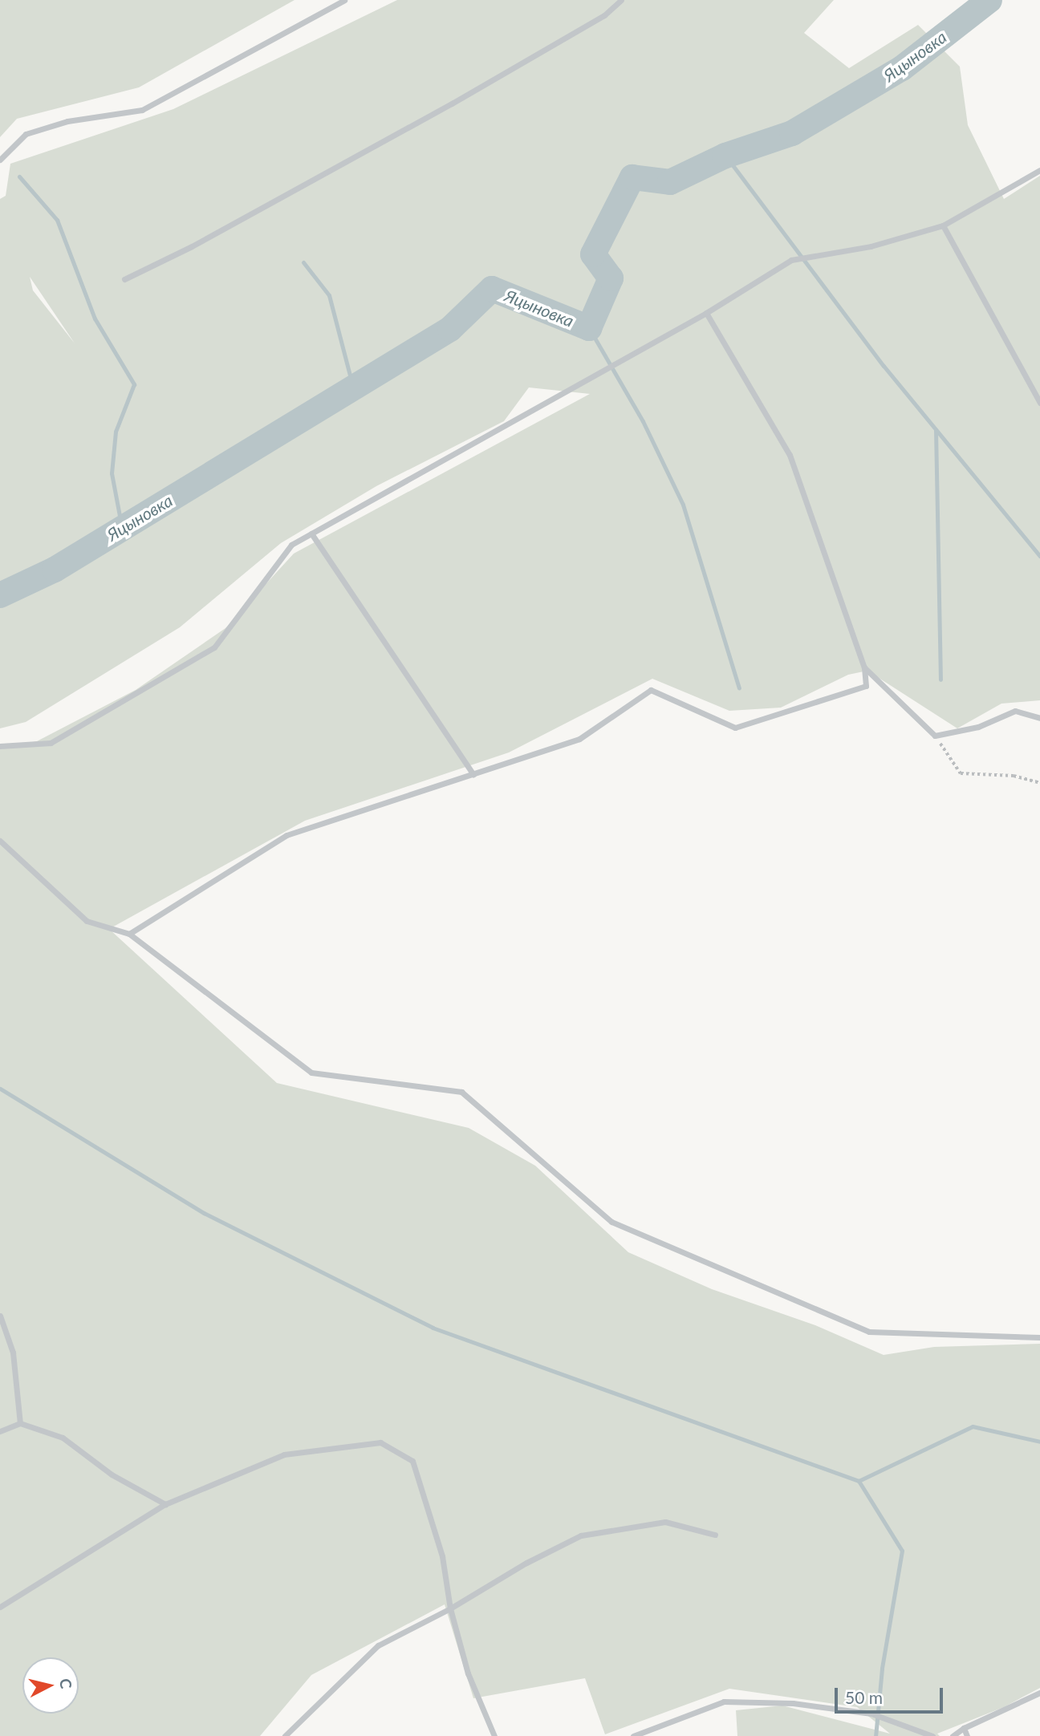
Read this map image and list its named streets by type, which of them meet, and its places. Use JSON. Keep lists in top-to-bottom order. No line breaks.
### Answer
{"water":["Яцыновка"],"scale_bar":"50 m","north":"right"}
